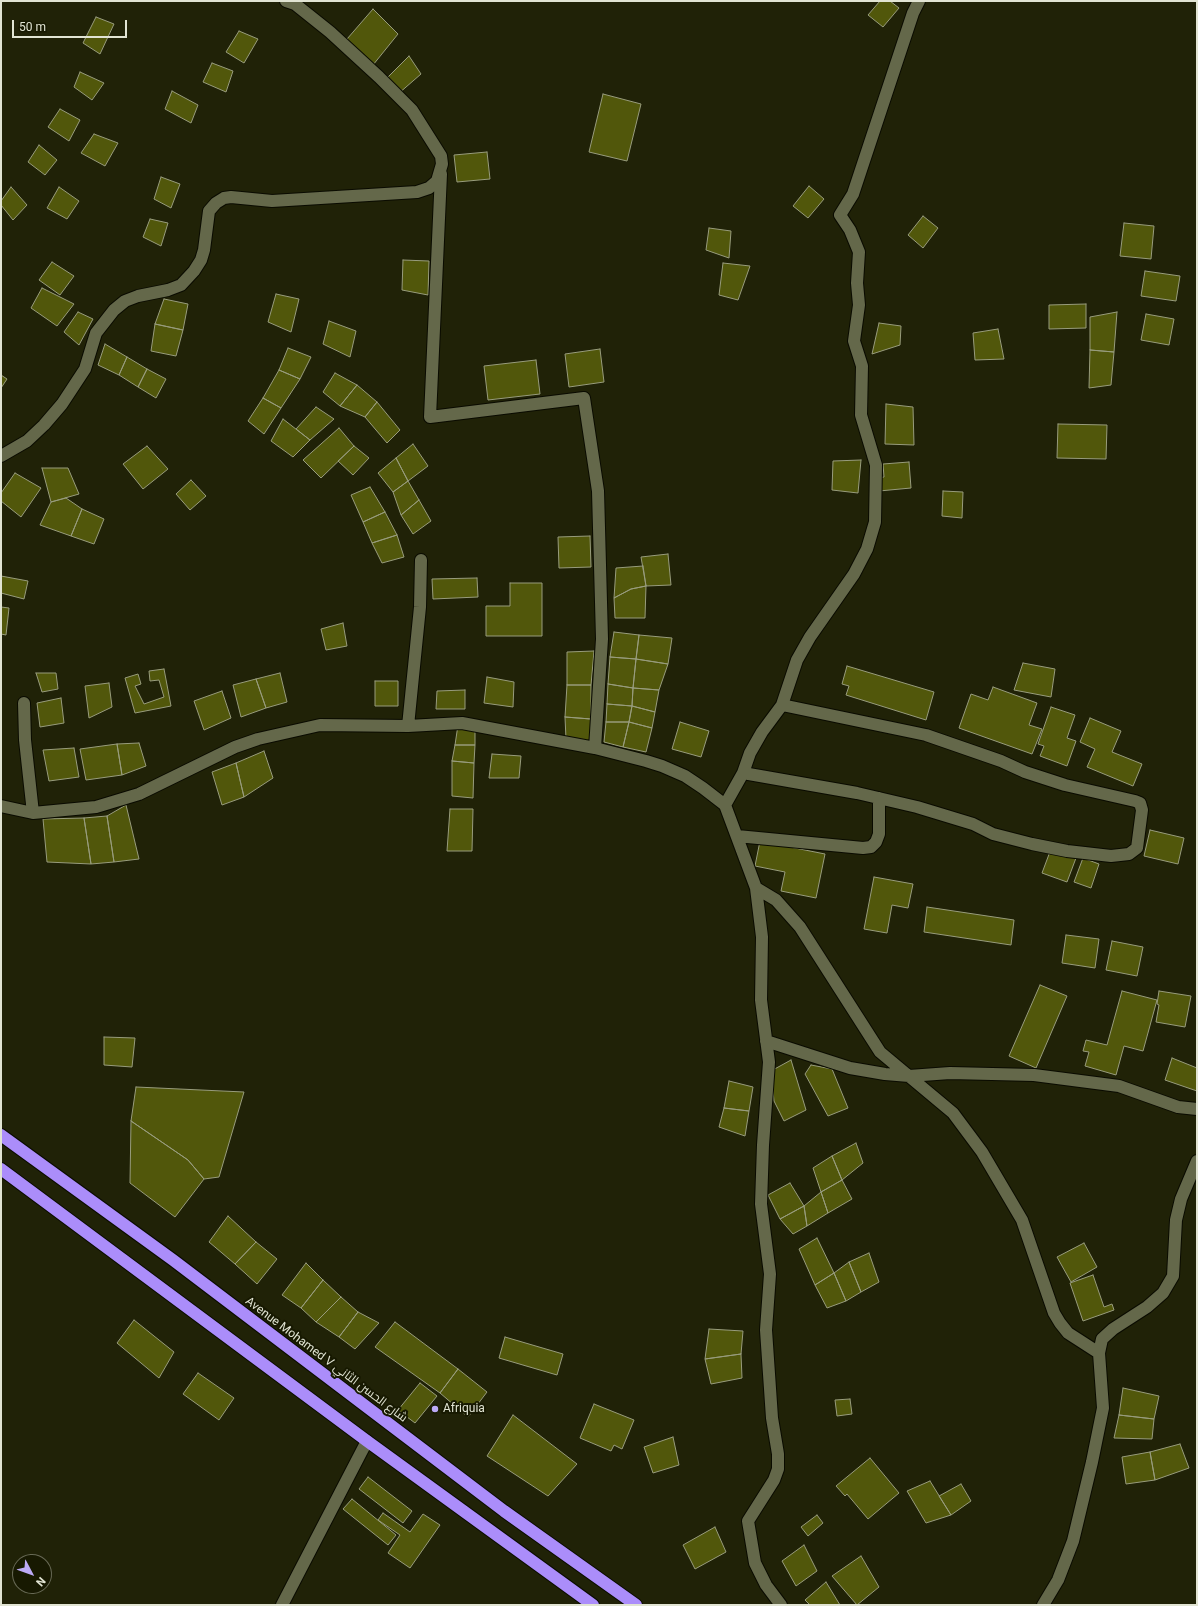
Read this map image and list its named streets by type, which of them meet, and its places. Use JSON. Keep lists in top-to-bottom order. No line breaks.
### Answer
{"streets":{"highway":["Avenue Mohamed V شارع الحسن الثاني"]},"places":["Afriquia"],"scale_bar":"50 m","north":"bottom right"}
